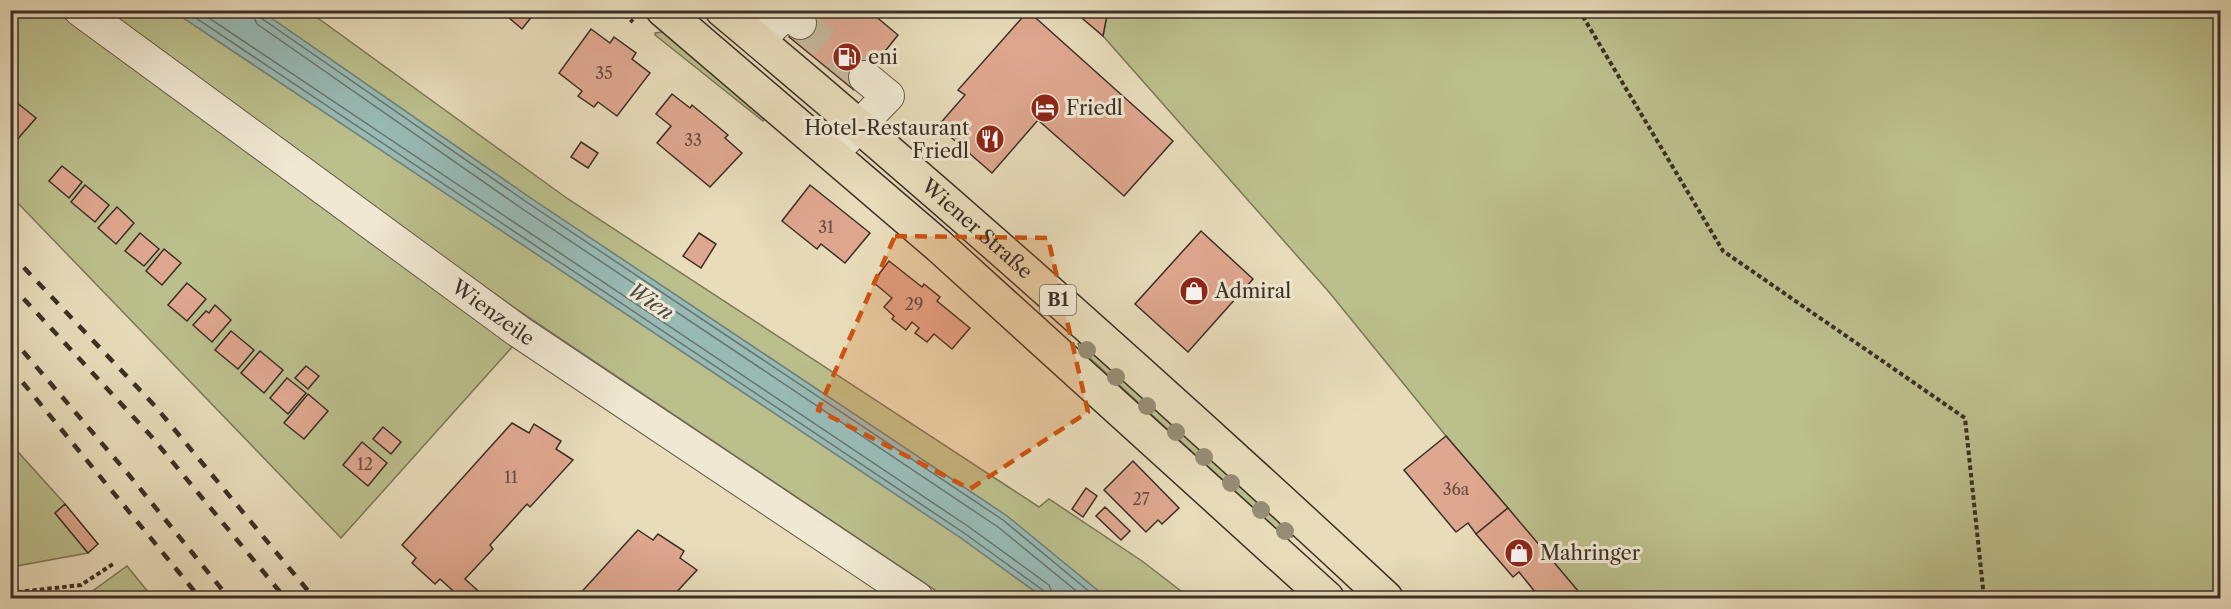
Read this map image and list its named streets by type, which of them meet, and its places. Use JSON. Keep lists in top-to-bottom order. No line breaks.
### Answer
{"streets":{"main road":["Wiener Straße","B1"],"street":["Wienzeile"]},"water":["Wien"],"places":{"fuel station":["eni"],"hotel":["Friedl"],"restaurant":["Hotel-Restaurant Friedl"],"shop":["Admiral","Mahringer"]},"house_numbers":["35","33","31","29","12","11","36a","27"]}
